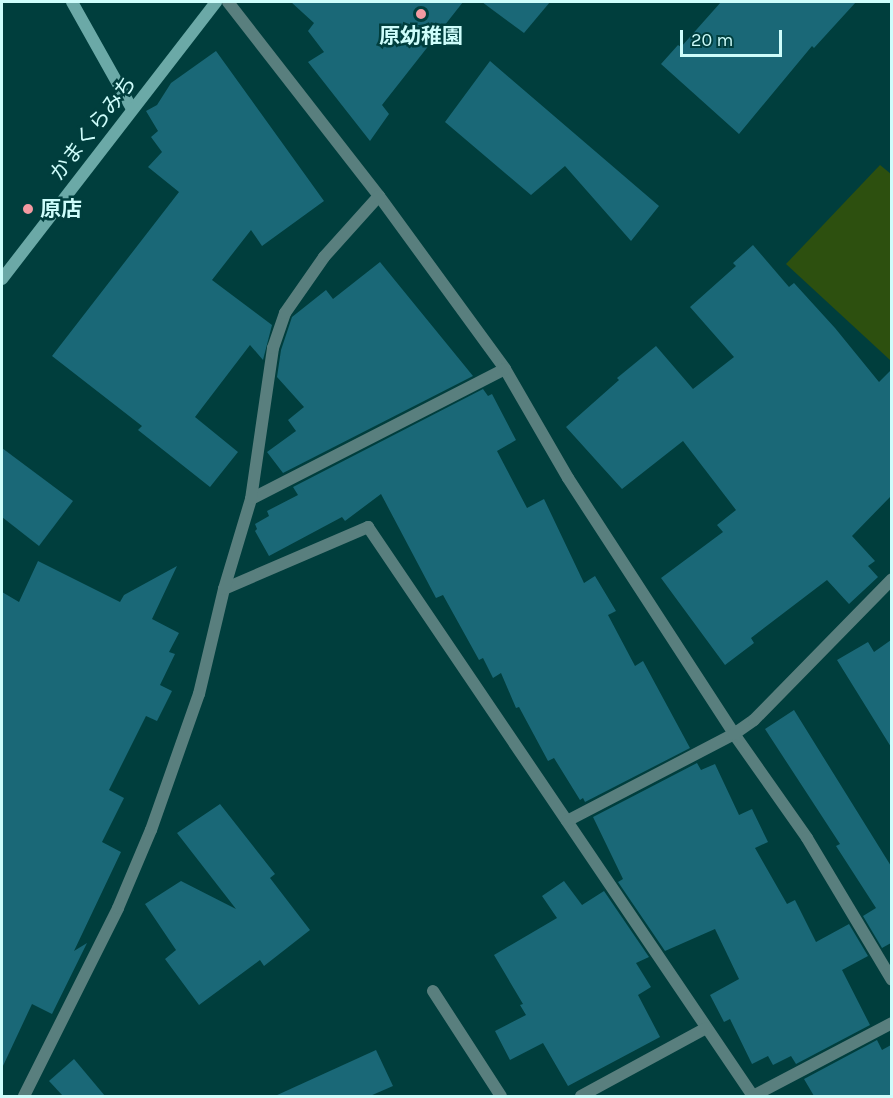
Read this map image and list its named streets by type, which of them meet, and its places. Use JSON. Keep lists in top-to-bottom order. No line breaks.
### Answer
{"streets":{"street":["かまくらみち"]},"places":["原幼稚園","原店"],"scale_bar":"20 m"}
